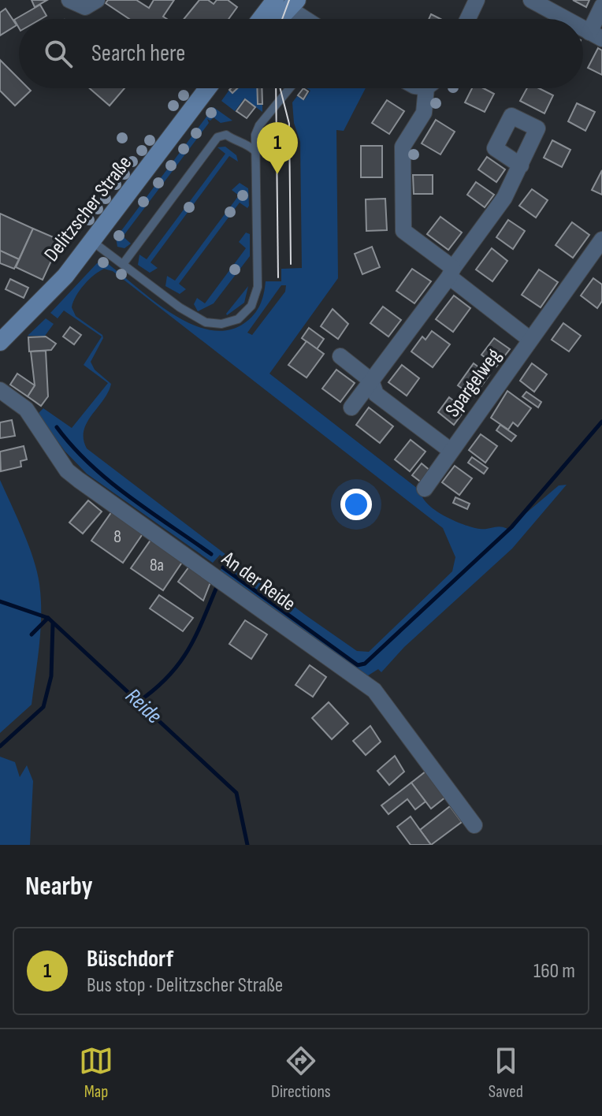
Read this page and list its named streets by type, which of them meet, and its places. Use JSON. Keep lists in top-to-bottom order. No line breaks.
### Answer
{"streets":{"main road":["Delitzscher Straße"],"street":["Spargelweg","An der Reide"]},"water":["Reide"],"house_numbers":["8","8a"],"page":{"search":"Search here","pins":"1","heading":"Nearby","list":[{"mark":"1","name":"Büschdorf","note":"Bus stop · Delitzscher Straße","value":"160 m"}],"nav":["Map","Directions","Saved"]}}
